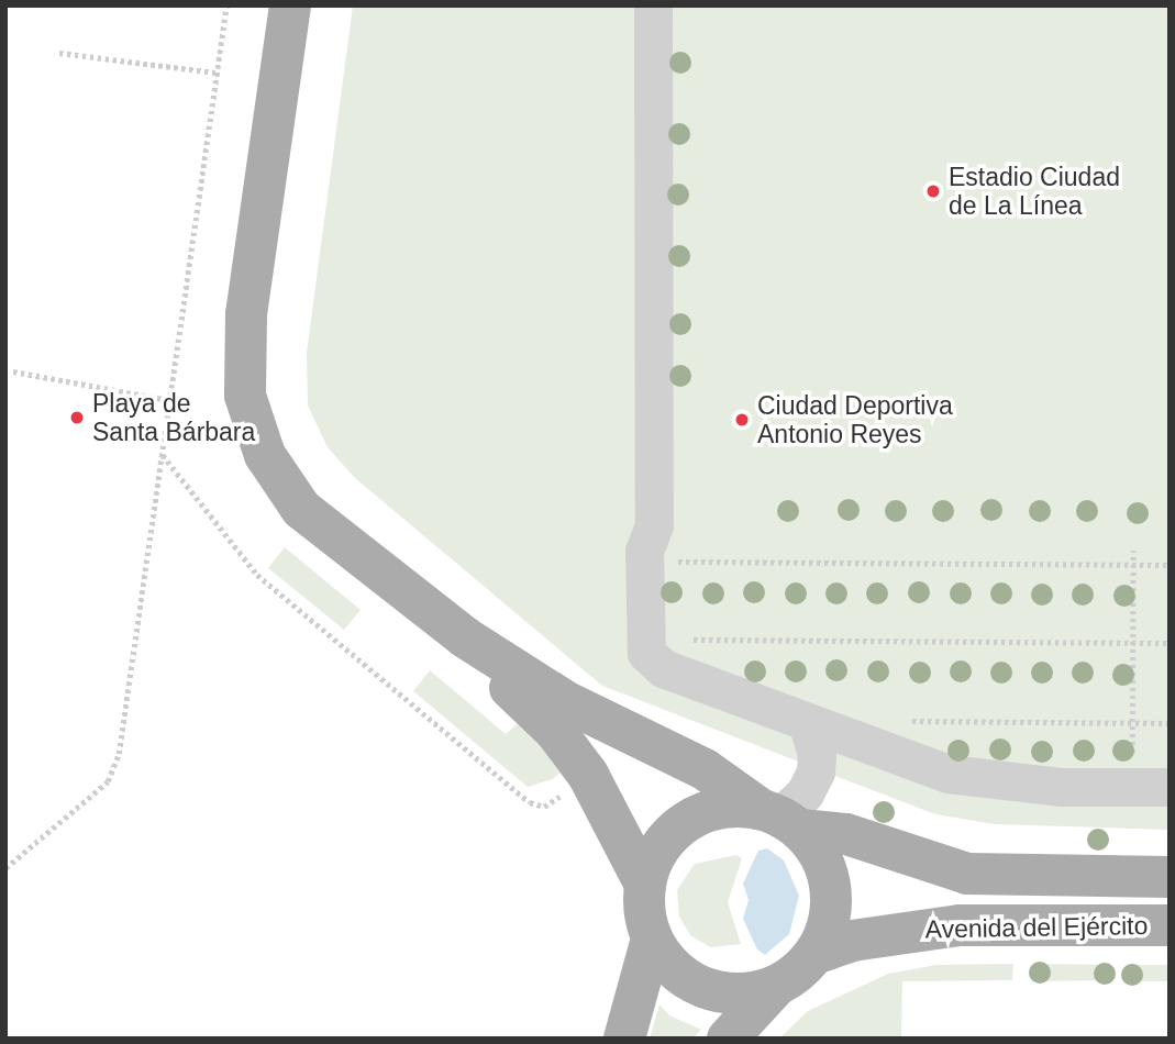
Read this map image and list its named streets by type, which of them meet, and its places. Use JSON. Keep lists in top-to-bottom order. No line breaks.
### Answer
{"streets":{"main road":["Avenida del Ejército"]},"places":["Estadio Ciudad de La Línea","Playa de Santa Bárbara","Ciudad Deportiva Antonio Reyes"]}
